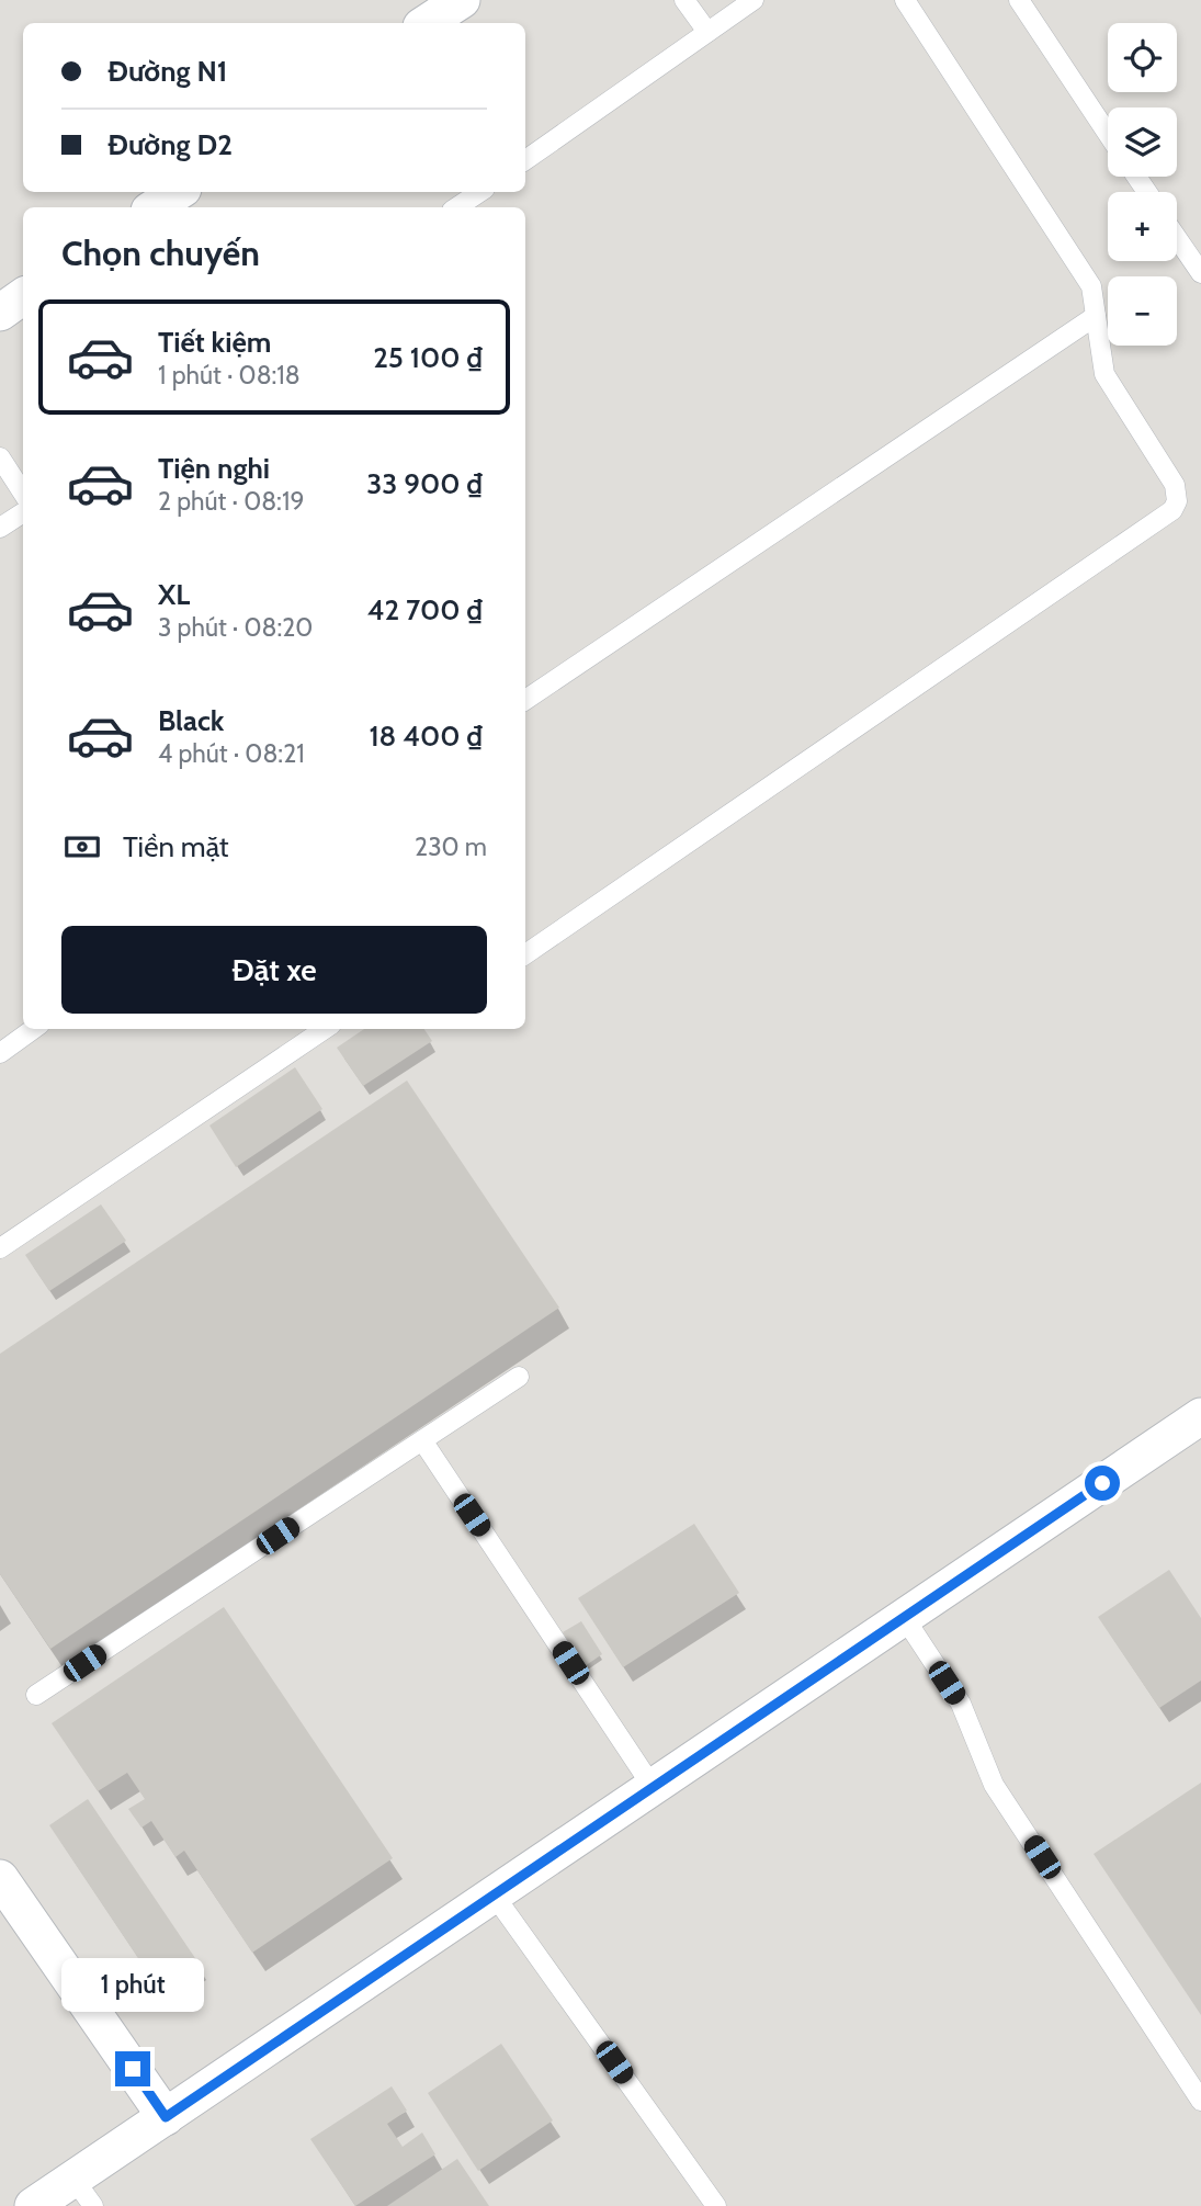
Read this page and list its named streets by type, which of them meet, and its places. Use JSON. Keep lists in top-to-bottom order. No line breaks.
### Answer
{"page":{"map_buttons":["+","−"],"banner":["Đường N1","Đường D2"],"heading":"Chọn chuyến","list":[{"name":"Tiết kiệm","note":"1 phút · 08:18","value":"25 100 ₫"},{"name":"Tiện nghi","note":"2 phút · 08:19","value":"33 900 ₫"},{"name":"XL","note":"3 phút · 08:20","value":"42 700 ₫"},{"name":"Black","note":"4 phút · 08:21","value":"18 400 ₫"}],"pay":["Tiền mặt","230 m"],"buttons":"Đặt xe","bubble":"1 phút"}}
